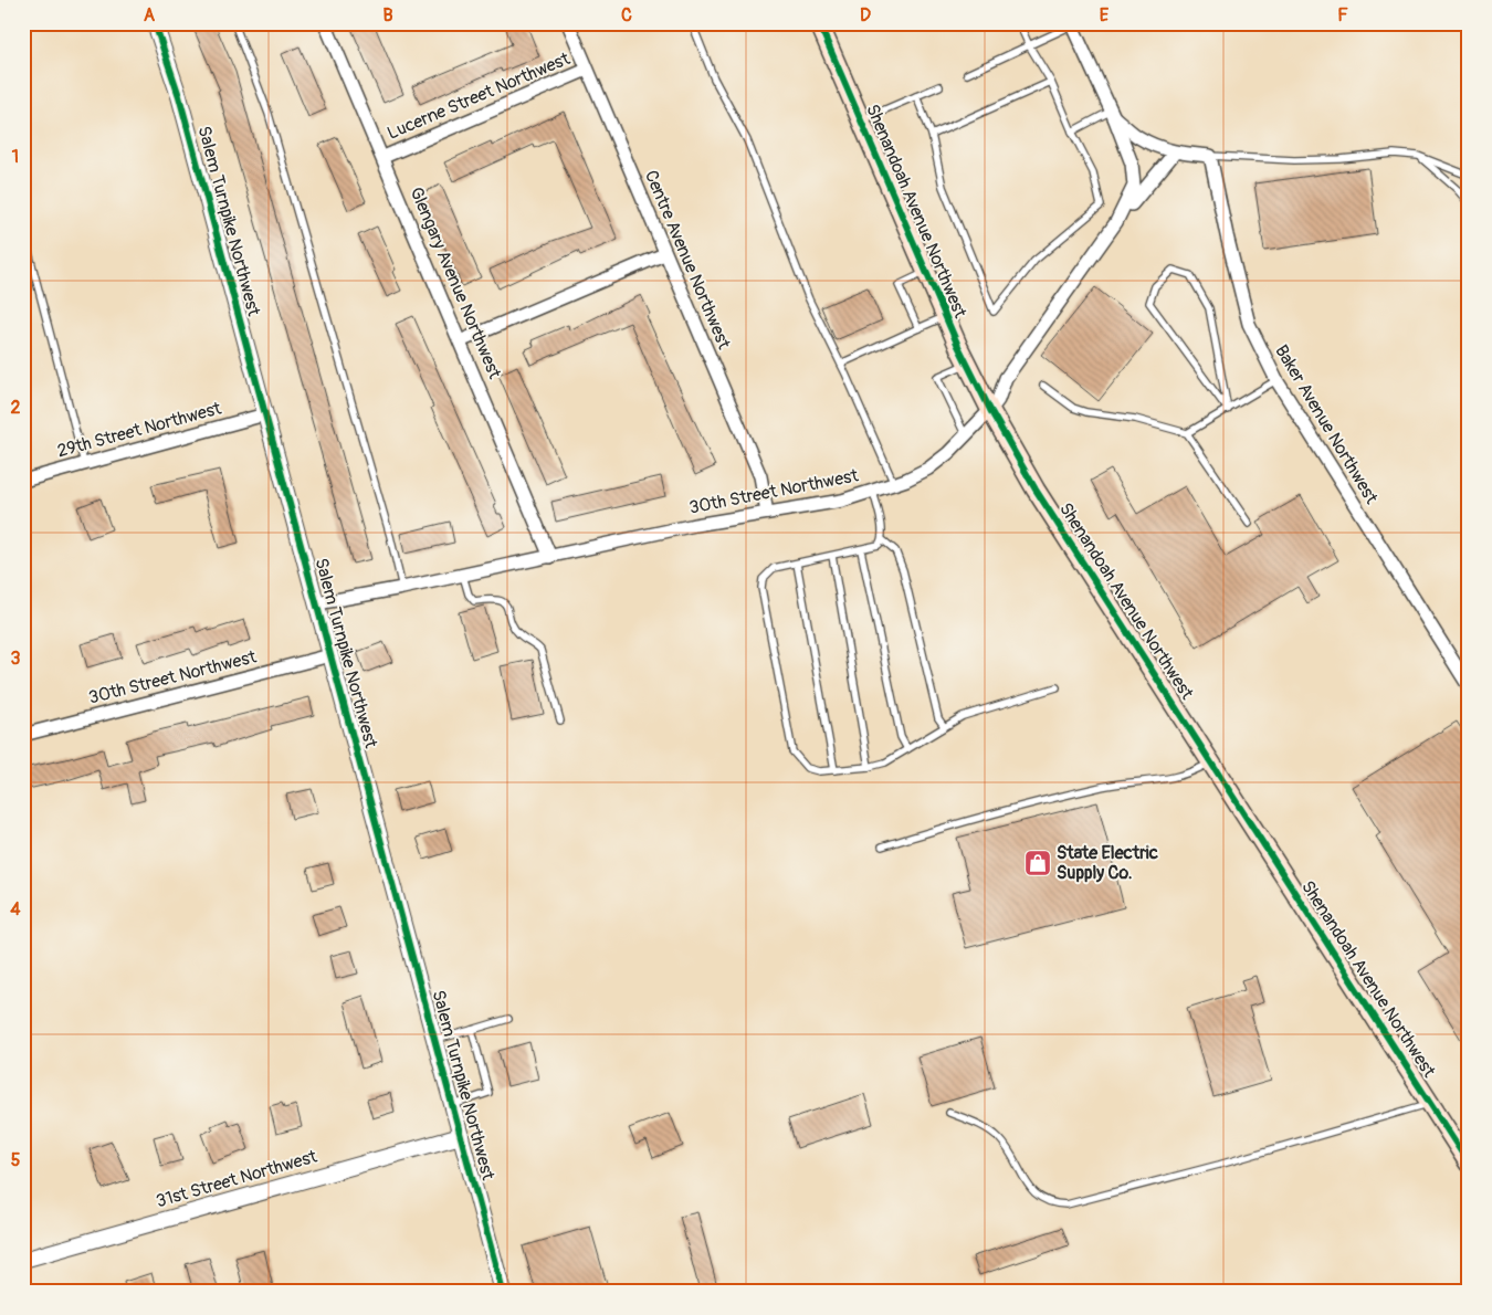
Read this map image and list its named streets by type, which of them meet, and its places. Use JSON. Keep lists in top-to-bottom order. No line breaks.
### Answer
{"streets":{"main road":["Shenandoah Avenue Northwest"],"street":["Lucerne Street Northwest","Salem Turnpike Northwest","Centre Avenue Northwest","Glengary Avenue Northwest","Baker Avenue Northwest","29th Street Northwest","30th Street Northwest","31st Street Northwest"]},"crossings":[["Lucerne Street Northwest","Centre Avenue Northwest"],["Lucerne Street Northwest","Glengary Avenue Northwest"],["Shenandoah Avenue Northwest","30th Street Northwest"],["Salem Turnpike Northwest","29th Street Northwest"],["Salem Turnpike Northwest","30th Street Northwest"],["Salem Turnpike Northwest","31st Street Northwest"],["Centre Avenue Northwest","30th Street Northwest"],["Glengary Avenue Northwest","30th Street Northwest"]],"places":{"shop":["State Electric Supply Co."]},"grid":{"columns":["A","B","C","D","E","F"],"rows":["1","2","3","4","5"]}}
